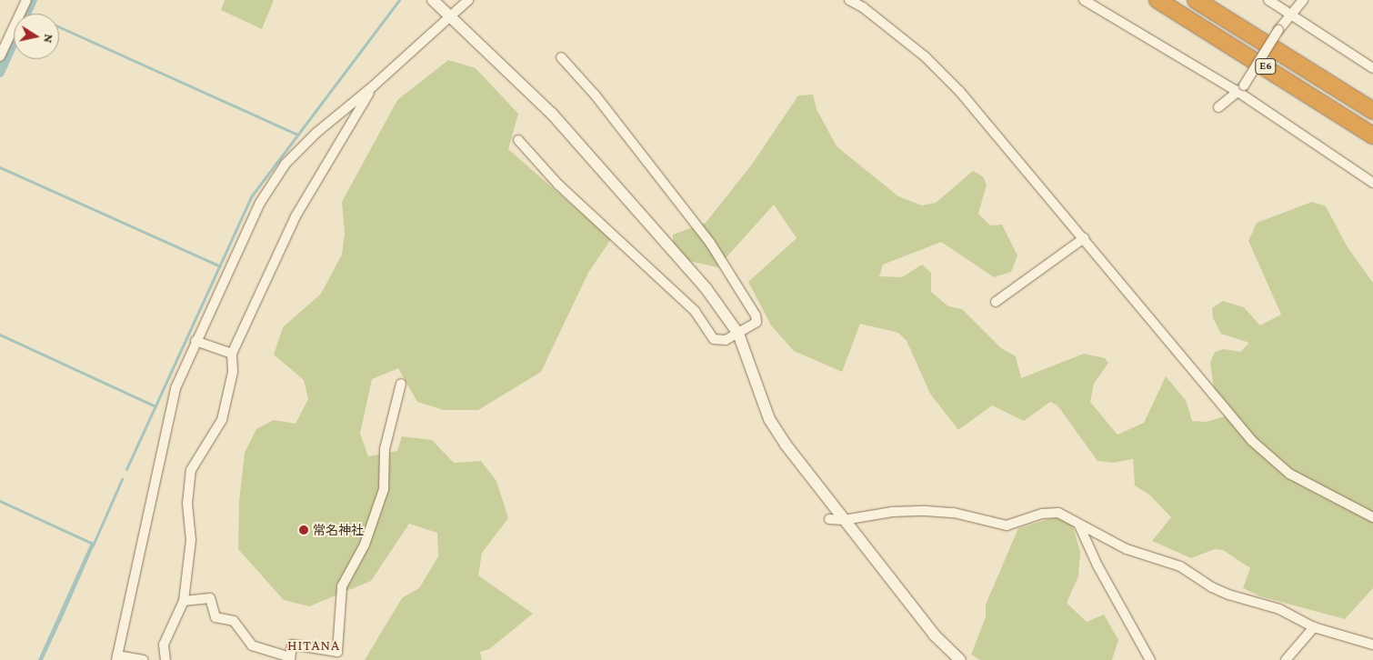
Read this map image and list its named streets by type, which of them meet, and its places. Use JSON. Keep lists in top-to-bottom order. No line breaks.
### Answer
{"streets":{"highway":["E6"]},"districts":["HITANA"],"places":["常名神社"],"north":"right"}
